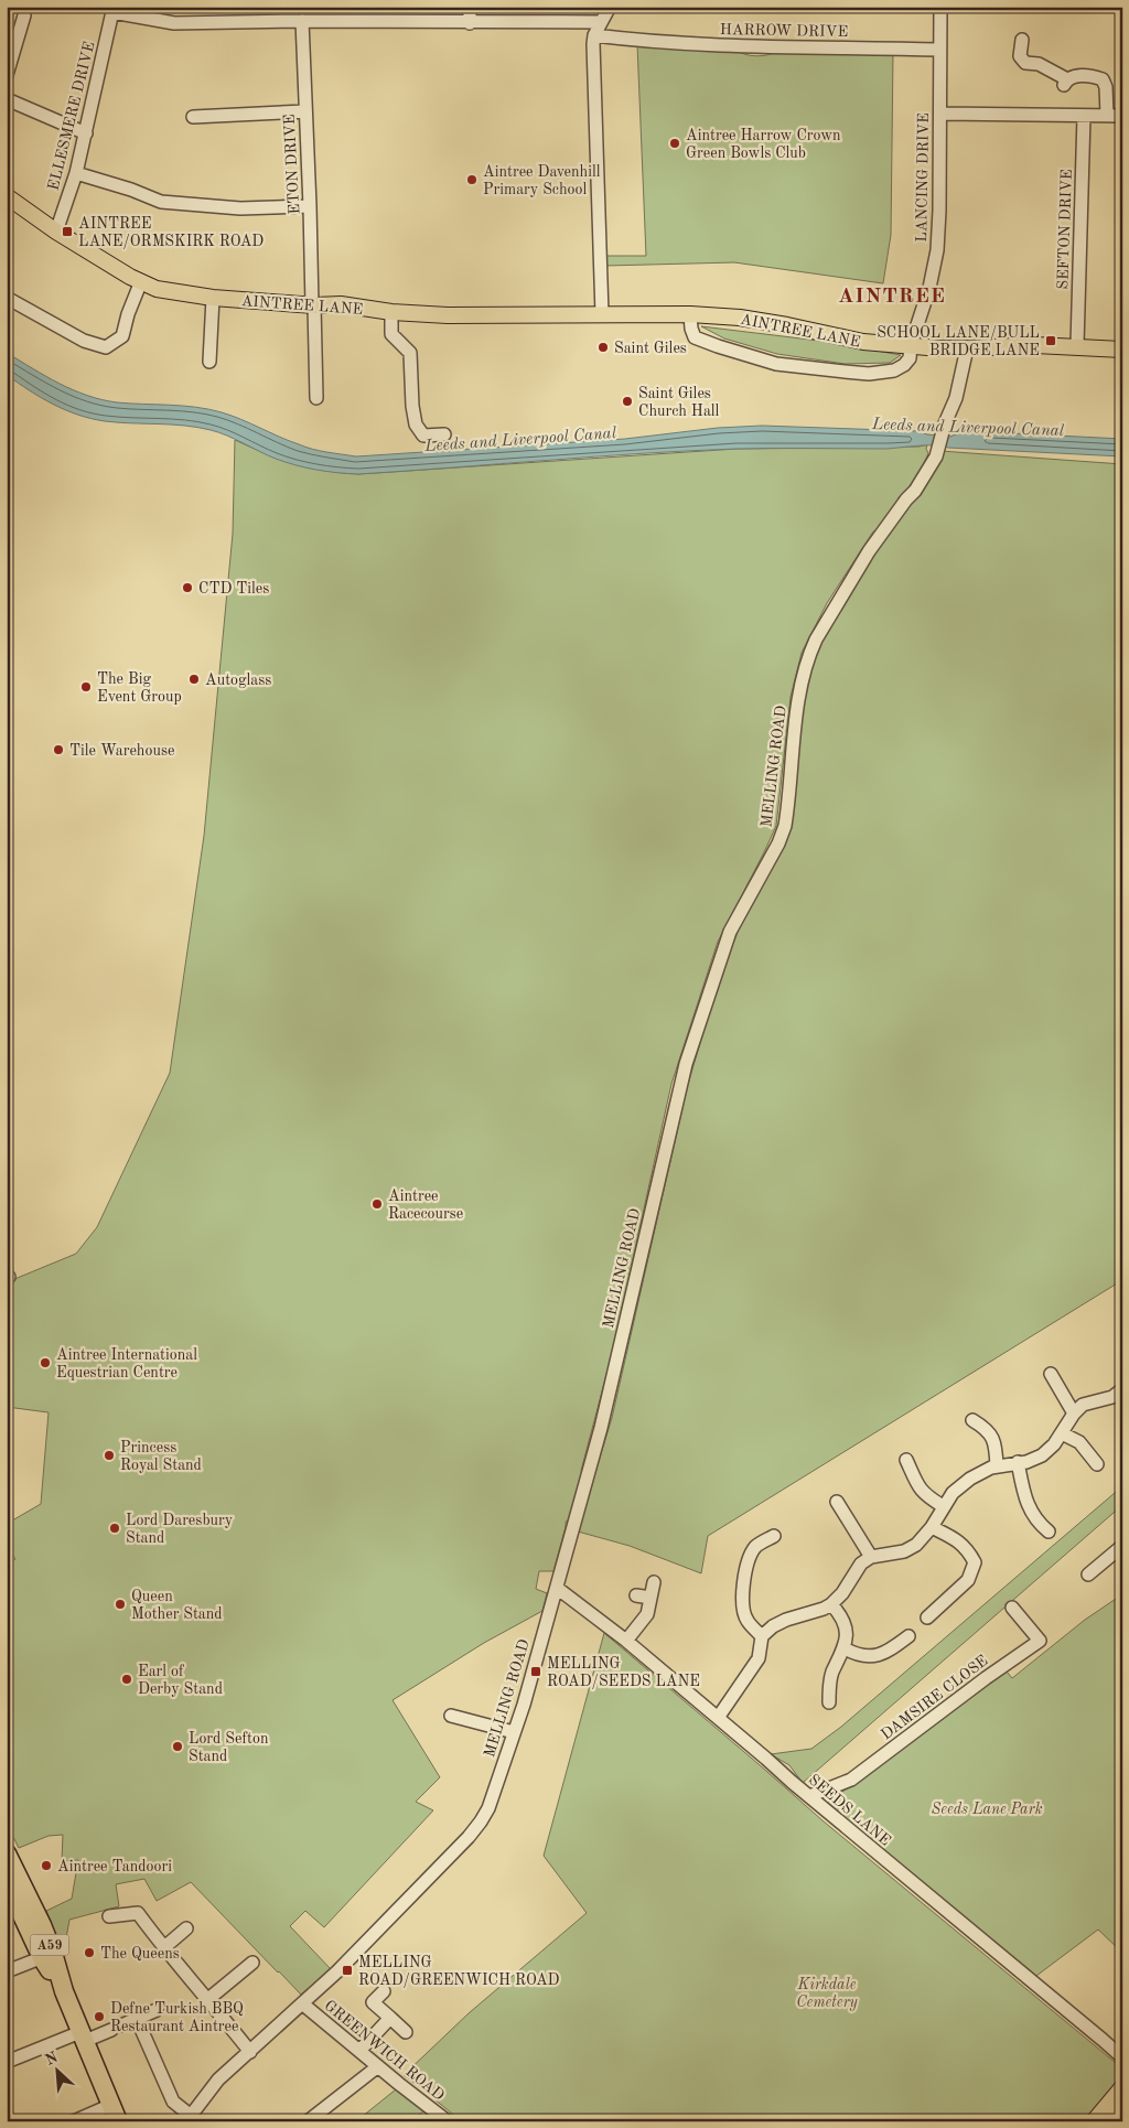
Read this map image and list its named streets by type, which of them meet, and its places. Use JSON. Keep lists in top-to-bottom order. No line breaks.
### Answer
{"streets":{"highway":["A59"],"main road":["AINTREE LANE"],"street":["HARROW DRIVE","ELLESMERE DRIVE","ETON DRIVE","LANCING DRIVE","SEFTON DRIVE","MELLING ROAD","DAMSIRE CLOSE","SEEDS LANE","GREENWICH ROAD"]},"crossings":[["HARROW DRIVE","LANCING DRIVE"],["ELLESMERE DRIVE","AINTREE LANE"],["ETON DRIVE","AINTREE LANE"],["LANCING DRIVE","AINTREE LANE"],["SEFTON DRIVE","AINTREE LANE"],["AINTREE LANE","MELLING ROAD"],["MELLING ROAD","SEEDS LANE"],["MELLING ROAD","GREENWICH ROAD"],["DAMSIRE CLOSE","SEEDS LANE"]],"districts":["AINTREE"],"water":["Leeds and Liverpool Canal"],"parks":["Seeds Lane Park","Kirkdale Cemetery"],"places":{"other":["Aintree Harrow Crown Green Bowls Club","Aintree Davenhill Primary School","Saint Giles","Saint Giles Church Hall","CTD Tiles","Autoglass","The Big Event Group","Tile Warehouse","Aintree Racecourse","Aintree International Equestrian Centre","Princess Royal Stand","Lord Daresbury Stand","Queen Mother Stand","Earl of Derby Stand","Lord Sefton Stand","Aintree Tandoori","The Queens","Defne Turkish BBQ Restaurant Aintree"],"transit":["AINTREE LANE/ORMSKIRK ROAD","SCHOOL LANE/BULL BRIDGE LANE","MELLING ROAD/SEEDS LANE","MELLING ROAD/GREENWICH ROAD"]},"north":"top left"}
